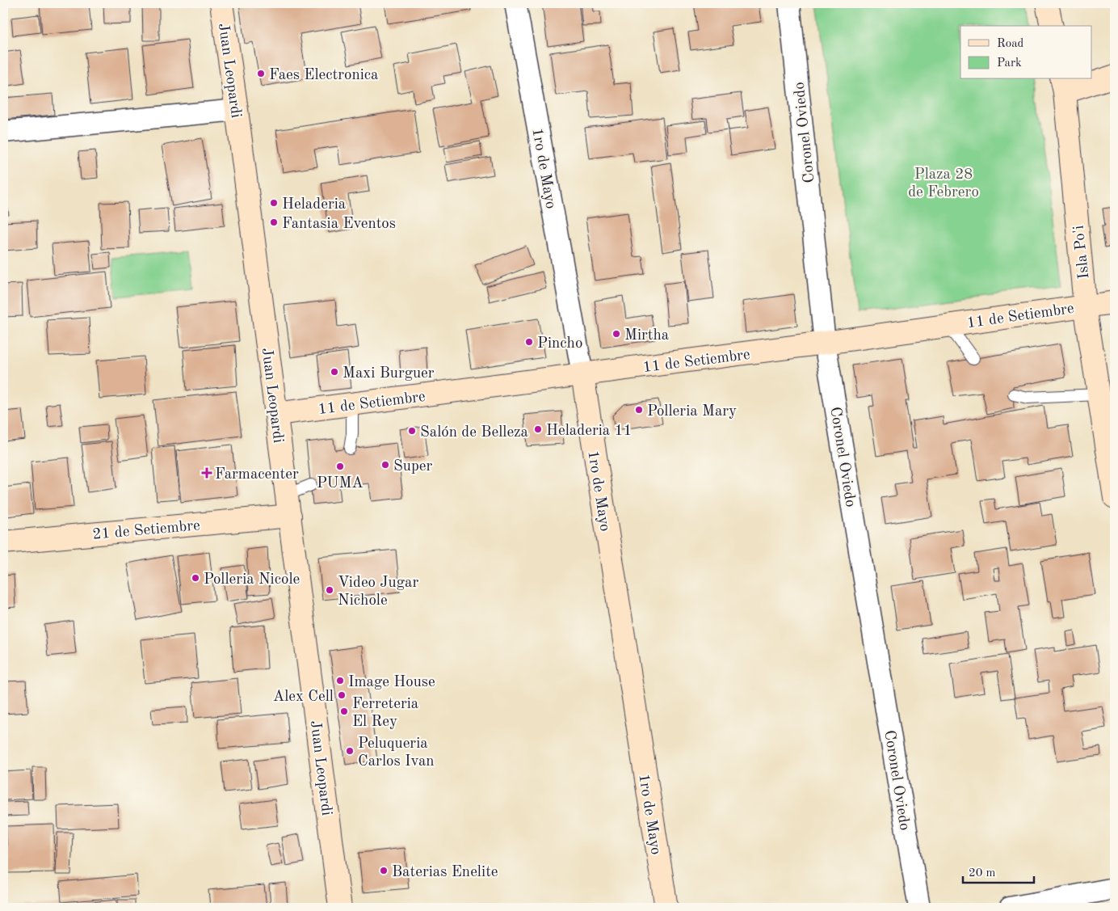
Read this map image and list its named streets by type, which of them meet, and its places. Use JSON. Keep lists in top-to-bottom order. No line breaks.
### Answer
{"streets":{"main road":["Juan Leopardi","1ro de Mayo","Isla Po'i","11 de Setiembre","21 de Setiembre"],"street":["Coronel Oviedo"]},"crossings":[["Juan Leopardi","11 de Setiembre"],["Juan Leopardi","21 de Setiembre"],["Coronel Oviedo","11 de Setiembre"],["1ro de Mayo","11 de Setiembre"],["Isla Po'i","11 de Setiembre"]],"parks":["Plaza 28 de Febrero"],"places":{"other":["Faes Electronica","Heladeria","Fantasia Eventos","Mirtha","Pincho","Maxi Burguer","Polleria Mary","Heladeria 11","Salón de Belleza","Super","PUMA","Polleria Nicole","Video Jugar Nichole","Image House","Alex Cell","Ferreteria El Rey","Peluqueria Carlos Ivan","Baterias Enelite"],"health":["Farmacenter"]},"legend":["Road","Park"],"scale_bar":"20 m"}
